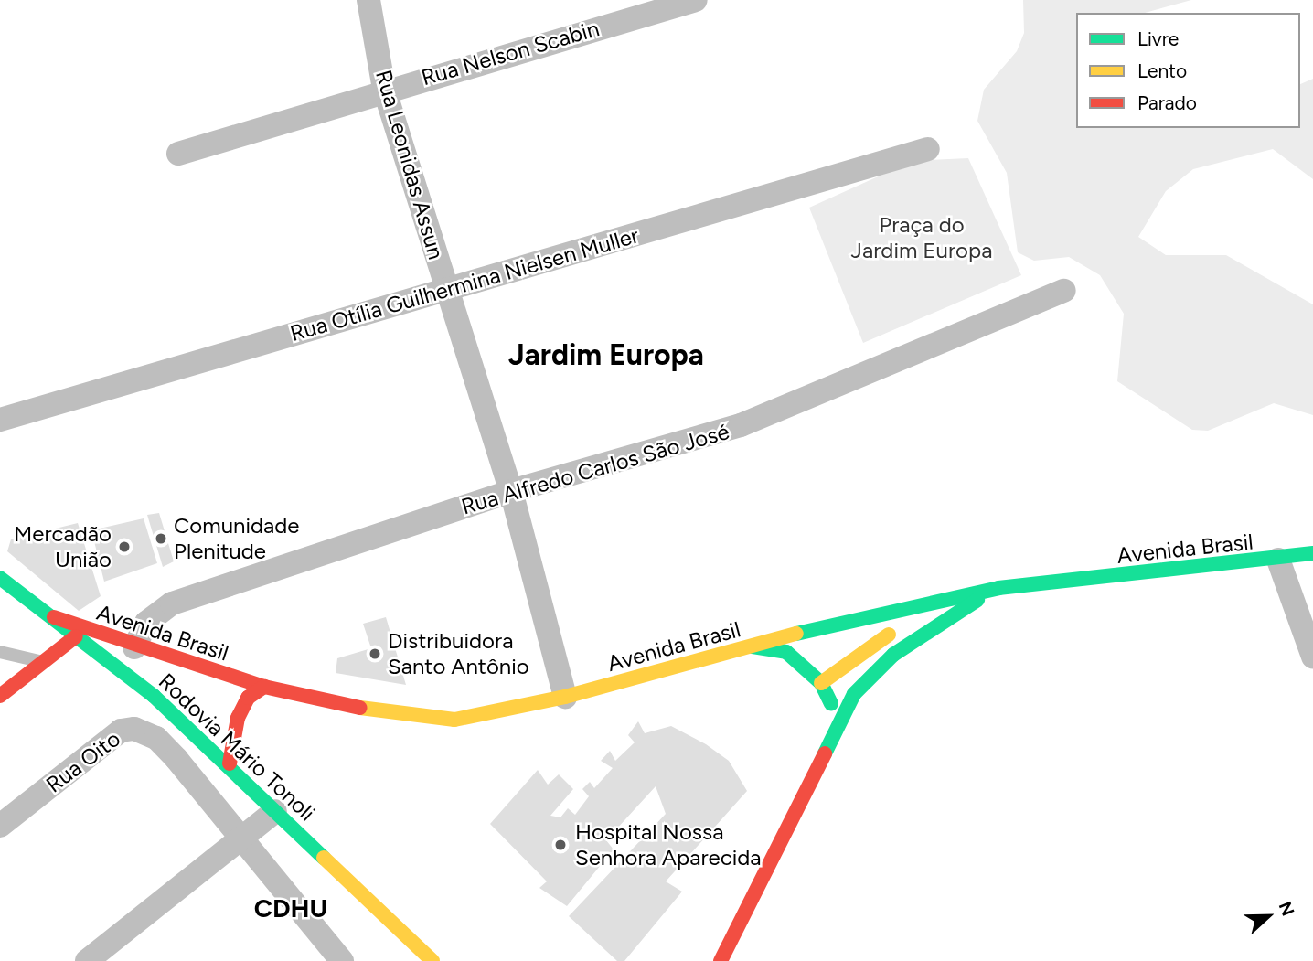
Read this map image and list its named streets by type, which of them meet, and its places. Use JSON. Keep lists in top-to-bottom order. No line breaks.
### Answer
{"streets":{"main road":["Avenida Brasil","Rodovia Mário Tonoli"],"street":["Rua Nelson Scabin","Rua Leonidas Assun","Rua Otília Guilhermina Nielsen Muller","Rua Alfredo Carlos São José","Rua Oito"]},"crossings":[["Rua Nelson Scabin","Rua Leonidas Assun"],["Rua Leonidas Assun","Rua Otília Guilhermina Nielsen Muller"],["Rua Leonidas Assun","Rua Alfredo Carlos São José"],["Rua Leonidas Assun","Avenida Brasil"],["Rua Alfredo Carlos São José","Avenida Brasil"],["Avenida Brasil","Rodovia Mário Tonoli"]],"districts":["Jardim Europa","CDHU"],"parks":["Praça do Jardim Europa"],"places":["Comunidade Plenitude","Mercadão União","Distribuidora Santo Antônio","Hospital Nossa Senhora Aparecida"],"legend":["Livre","Lento","Parado"],"north":"right"}
